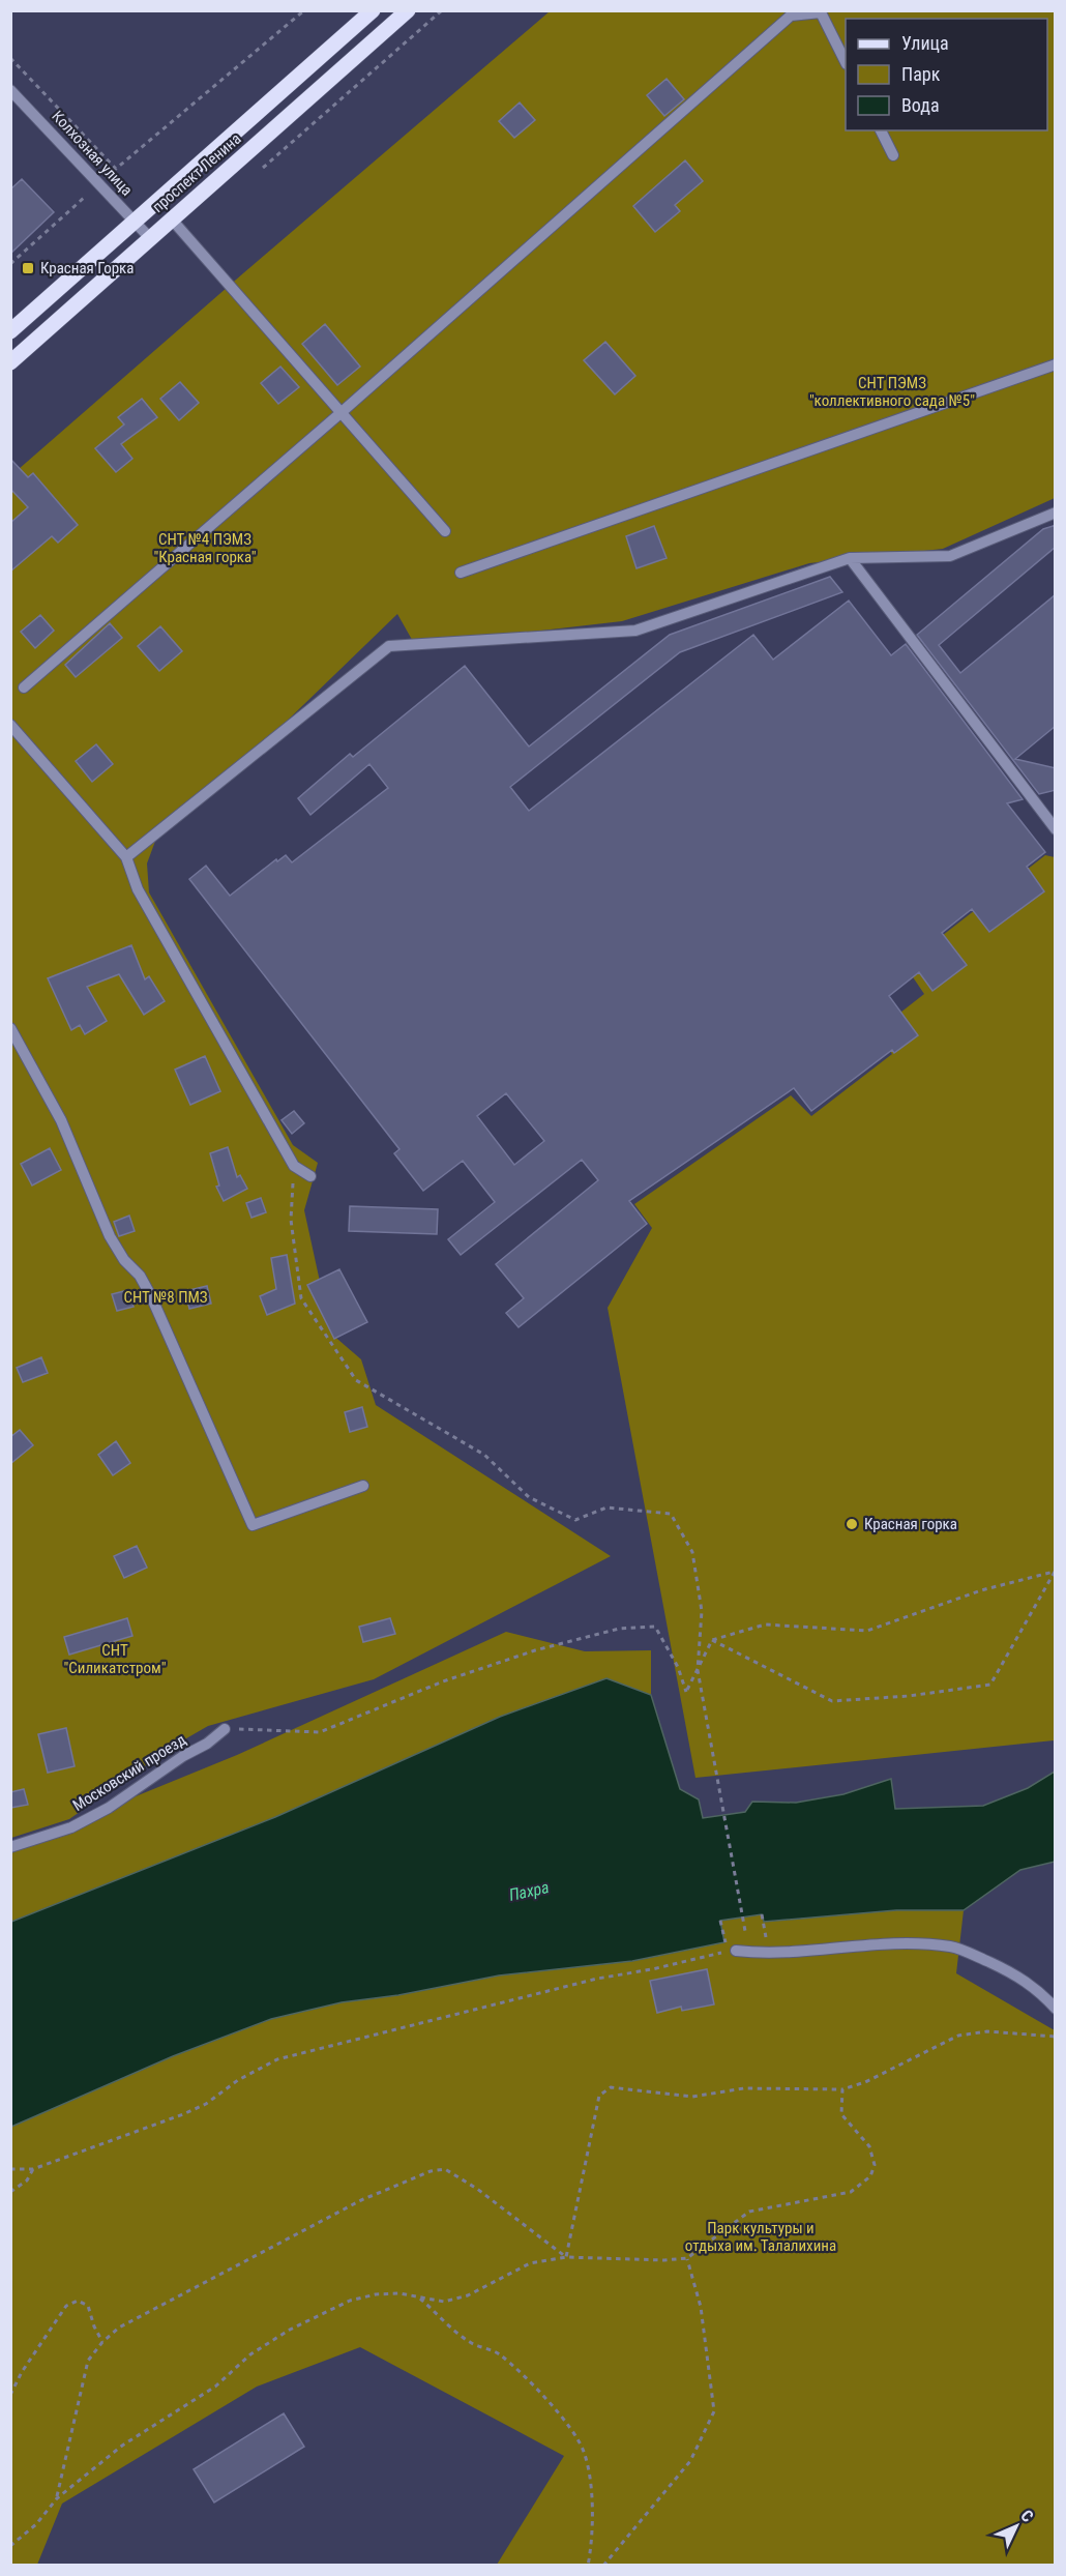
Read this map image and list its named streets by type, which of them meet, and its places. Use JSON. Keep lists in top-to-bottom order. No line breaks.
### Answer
{"streets":{"main road":["проспект Ленина"],"street":["Колхозная улица","Московский проезд"]},"crossings":[["Колхозная улица","проспект Ленина"]],"water":["Пахра"],"parks":["СНТ ПЭМЗ \"коллективного сада №5\"","СНТ №4 ПЭМЗ \"Красная горка\"","СНТ №8 ПМЗ","СНТ \"Силикатстром\"","Парк культуры и отдыха им. Талалихина"],"places":{"transit":["Красная Горка"],"other":["Красная горка"]},"legend":["Улица","Парк","Вода"],"north":"top right"}
